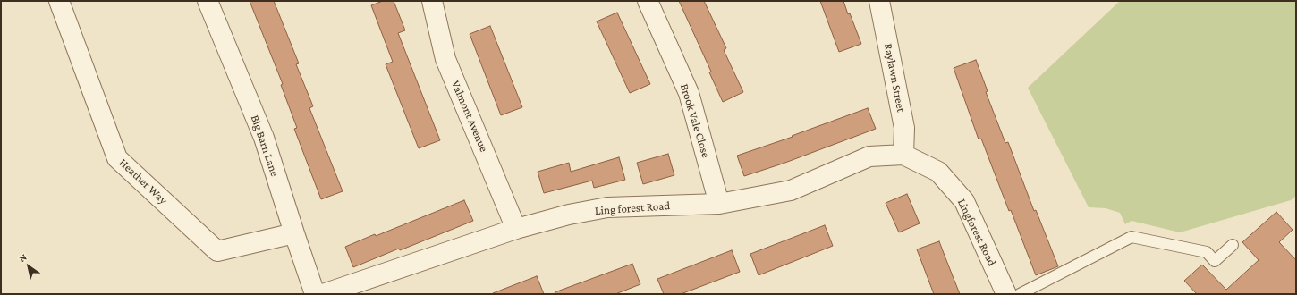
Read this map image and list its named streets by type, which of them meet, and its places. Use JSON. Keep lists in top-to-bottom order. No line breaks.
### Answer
{"streets":{"street":["Raylawn Street","Valmont Avenue","Brook Vale Close","Big Barn Lane","Heather Way","Ling forest Road","Lingforest Road"]},"crossings":[["Raylawn Street","Ling forest Road"],["Raylawn Street","Lingforest Road"],["Valmont Avenue","Ling forest Road"],["Brook Vale Close","Ling forest Road"],["Big Barn Lane","Heather Way"],["Ling forest Road","Lingforest Road"]],"north":"top left"}
